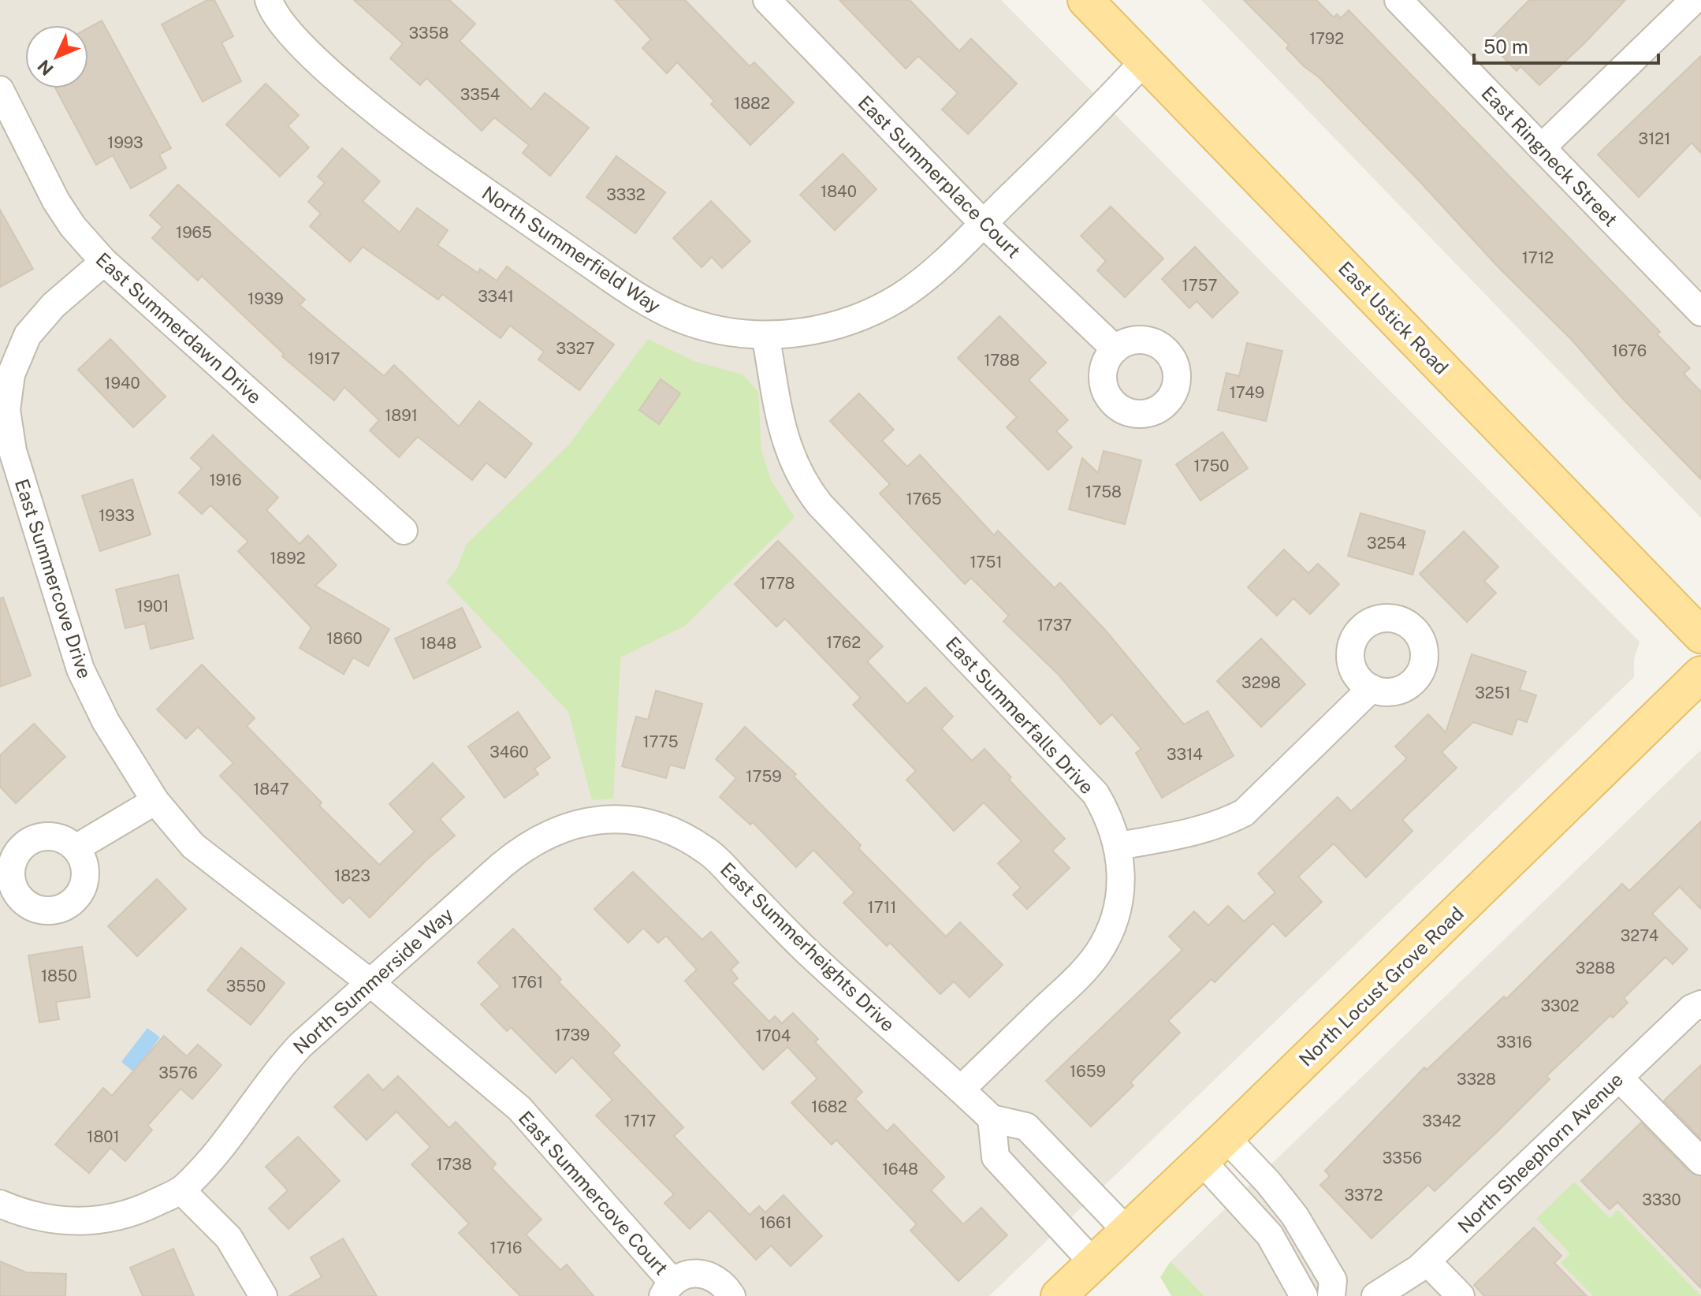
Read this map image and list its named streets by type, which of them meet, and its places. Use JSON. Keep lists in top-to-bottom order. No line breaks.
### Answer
{"streets":{"main road":["East Ustick Road","North Locust Grove Road"],"street":["East Ringneck Street","East Summerplace Court","North Summerfield Way","East Summerdawn Drive","East Summercove Drive","East Summerfalls Drive","East Summerheights Drive","North Summerside Way","North Sheephorn Avenue","East Summercove Court"]},"crossings":[["East Summerplace Court","North Summerfield Way"],["North Summerfield Way","East Ustick Road"],["North Summerfield Way","East Summerfalls Drive"],["East Summerdawn Drive","East Summercove Drive"],["East Summercove Drive","North Summerside Way"],["East Summercove Drive","East Summercove Court"],["East Summerfalls Drive","East Summerheights Drive"],["East Summerheights Drive","North Summerside Way"],["North Summerside Way","East Summercove Court"]],"house_numbers":["3358","1792","3354","1882","3121","1993","1840","3332","1965","1712","1757","3341","1939","3327","1676","1917","1788","1940","1749","1891","1750","1916","1758","1765","1933","3254","1892","1751","1778","1901","1737","1860","1762","1848","3298","3251","1775","3460","3314","1759","1847","1823","1711","3274","3288","1850","1761","3550","3302","1739","1704","3316","1659","3576","3328","1682","1717","3342","1801","3356","1738","1648","3372","3330","1661","1716"],"scale_bar":"50 m","north":"bottom left"}
